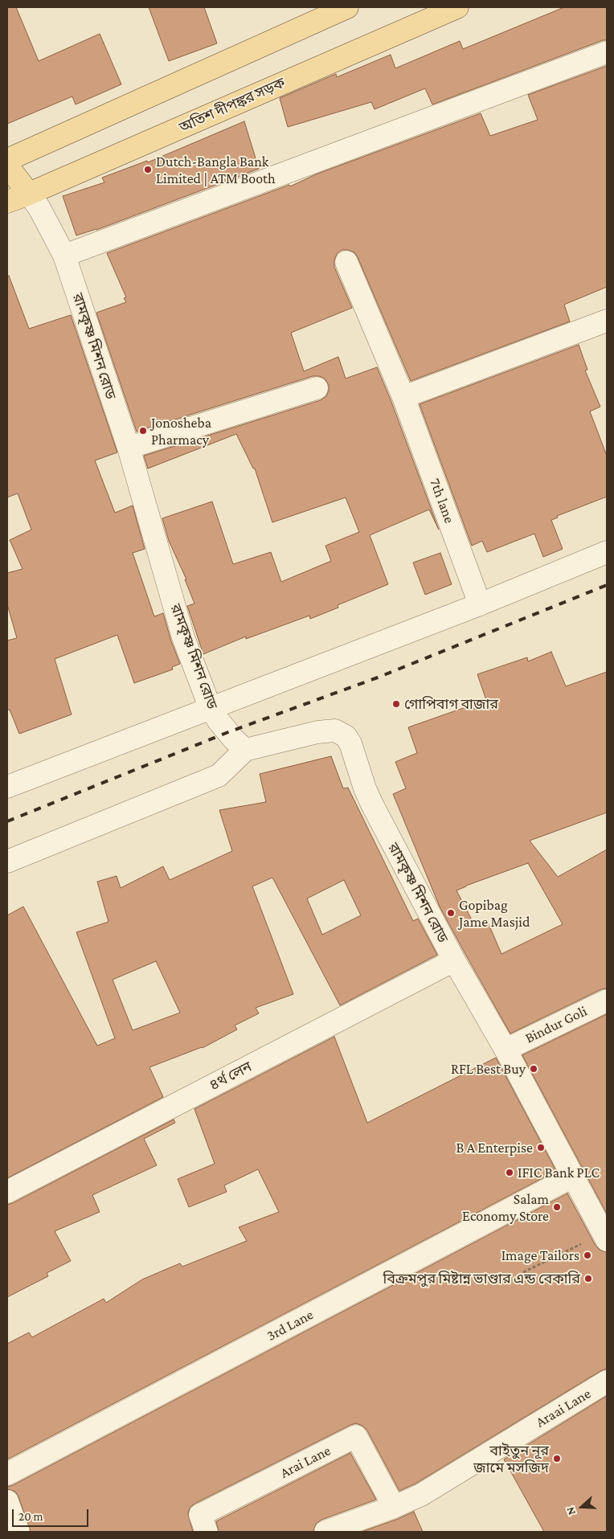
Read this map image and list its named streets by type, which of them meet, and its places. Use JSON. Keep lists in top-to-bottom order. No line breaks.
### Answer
{"streets":{"main road":["অতিশ দীপঙ্কর সড়ক"],"street":["রামকৃষ্ণ মিশন রোড","7th lane","Bindur Goli","৪র্থ লেন","3rd Lane","Araai Lane","Arai Lane"]},"crossings":[["অতিশ দীপঙ্কর সড়ক","রামকৃষ্ণ মিশন রোড"],["রামকৃষ্ণ মিশন রোড","Bindur Goli"],["রামকৃষ্ণ মিশন রোড","৪র্থ লেন"],["রামকৃষ্ণ মিশন রোড","3rd Lane"],["Araai Lane","Arai Lane"]],"places":["Dutch-Bangla Bank Limited | ATM Booth","Jonosheba Pharmacy","গোপিবাগ বাজার","Gopibag Jame Masjid","RFL Best Buy","B A Enterpise","IFIC Bank PLC","Salam Economy Store","Image Tailors","বিক্রমপুর মিষ্টান্ন ভাণ্ডার এন্ড বেকারি","বাইতুন নূর জামে মসজিদ"],"scale_bar":"20 m","north":"left"}
